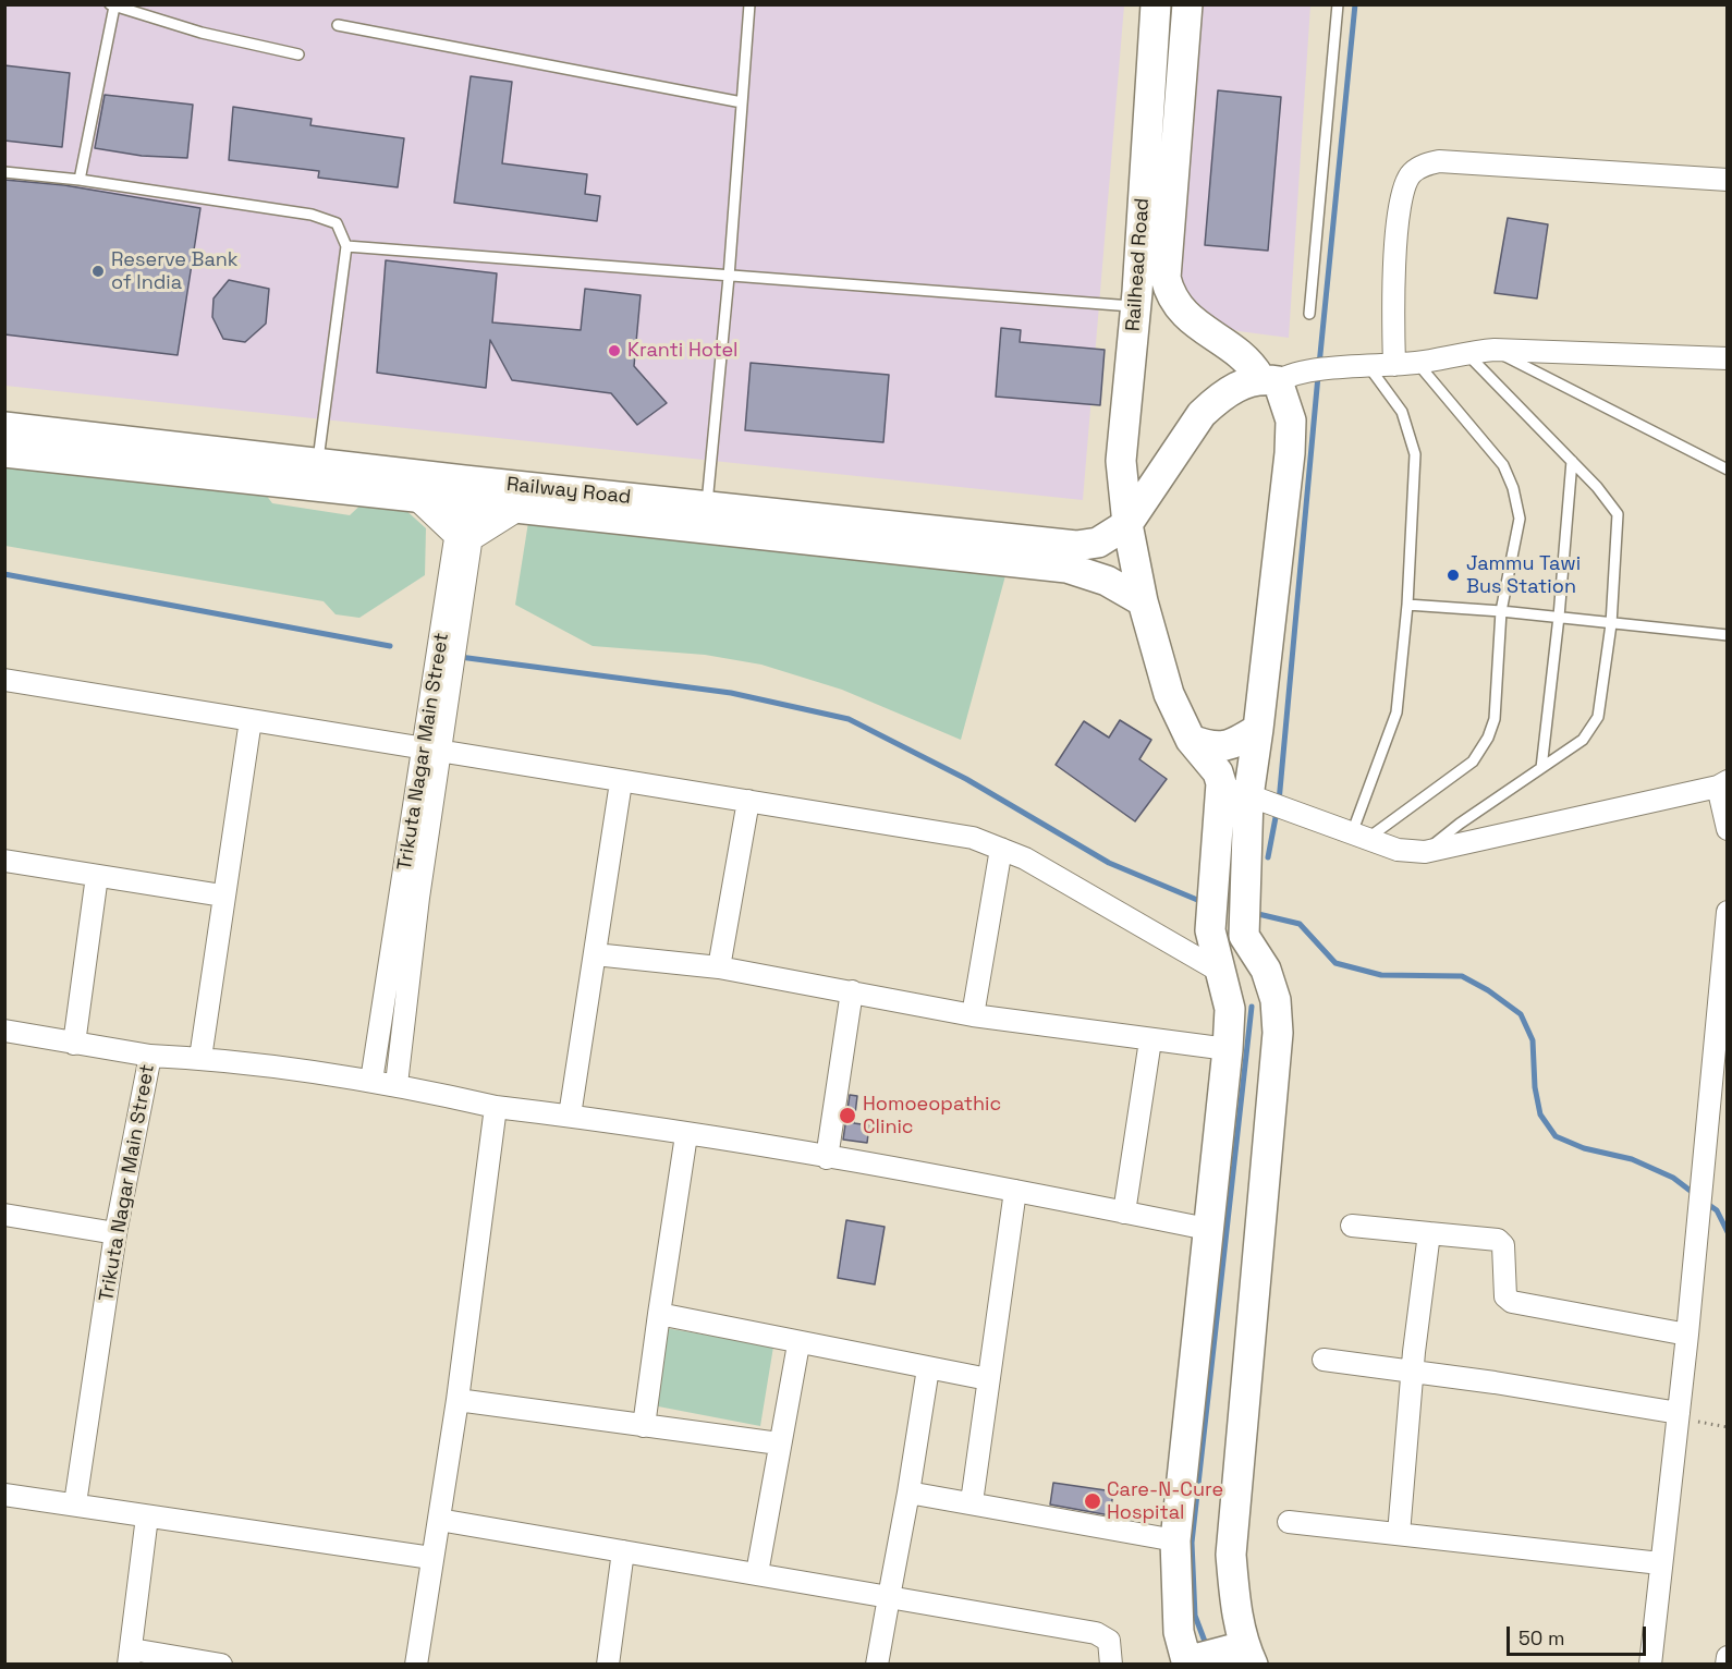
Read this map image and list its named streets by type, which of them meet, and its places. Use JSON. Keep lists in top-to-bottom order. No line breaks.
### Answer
{"streets":{"main road":["Railhead Road","Railway Road"],"street":["Trikuta Nagar Main Street"]},"crossings":[["Railhead Road","Railway Road"],["Railway Road","Trikuta Nagar Main Street"]],"places":["Reserve Bank of India","Kranti Hotel","Jammu Tawi Bus Station","Homoeopathic Clinic","Care-N-Cure Hospital"],"scale_bar":"50 m"}
